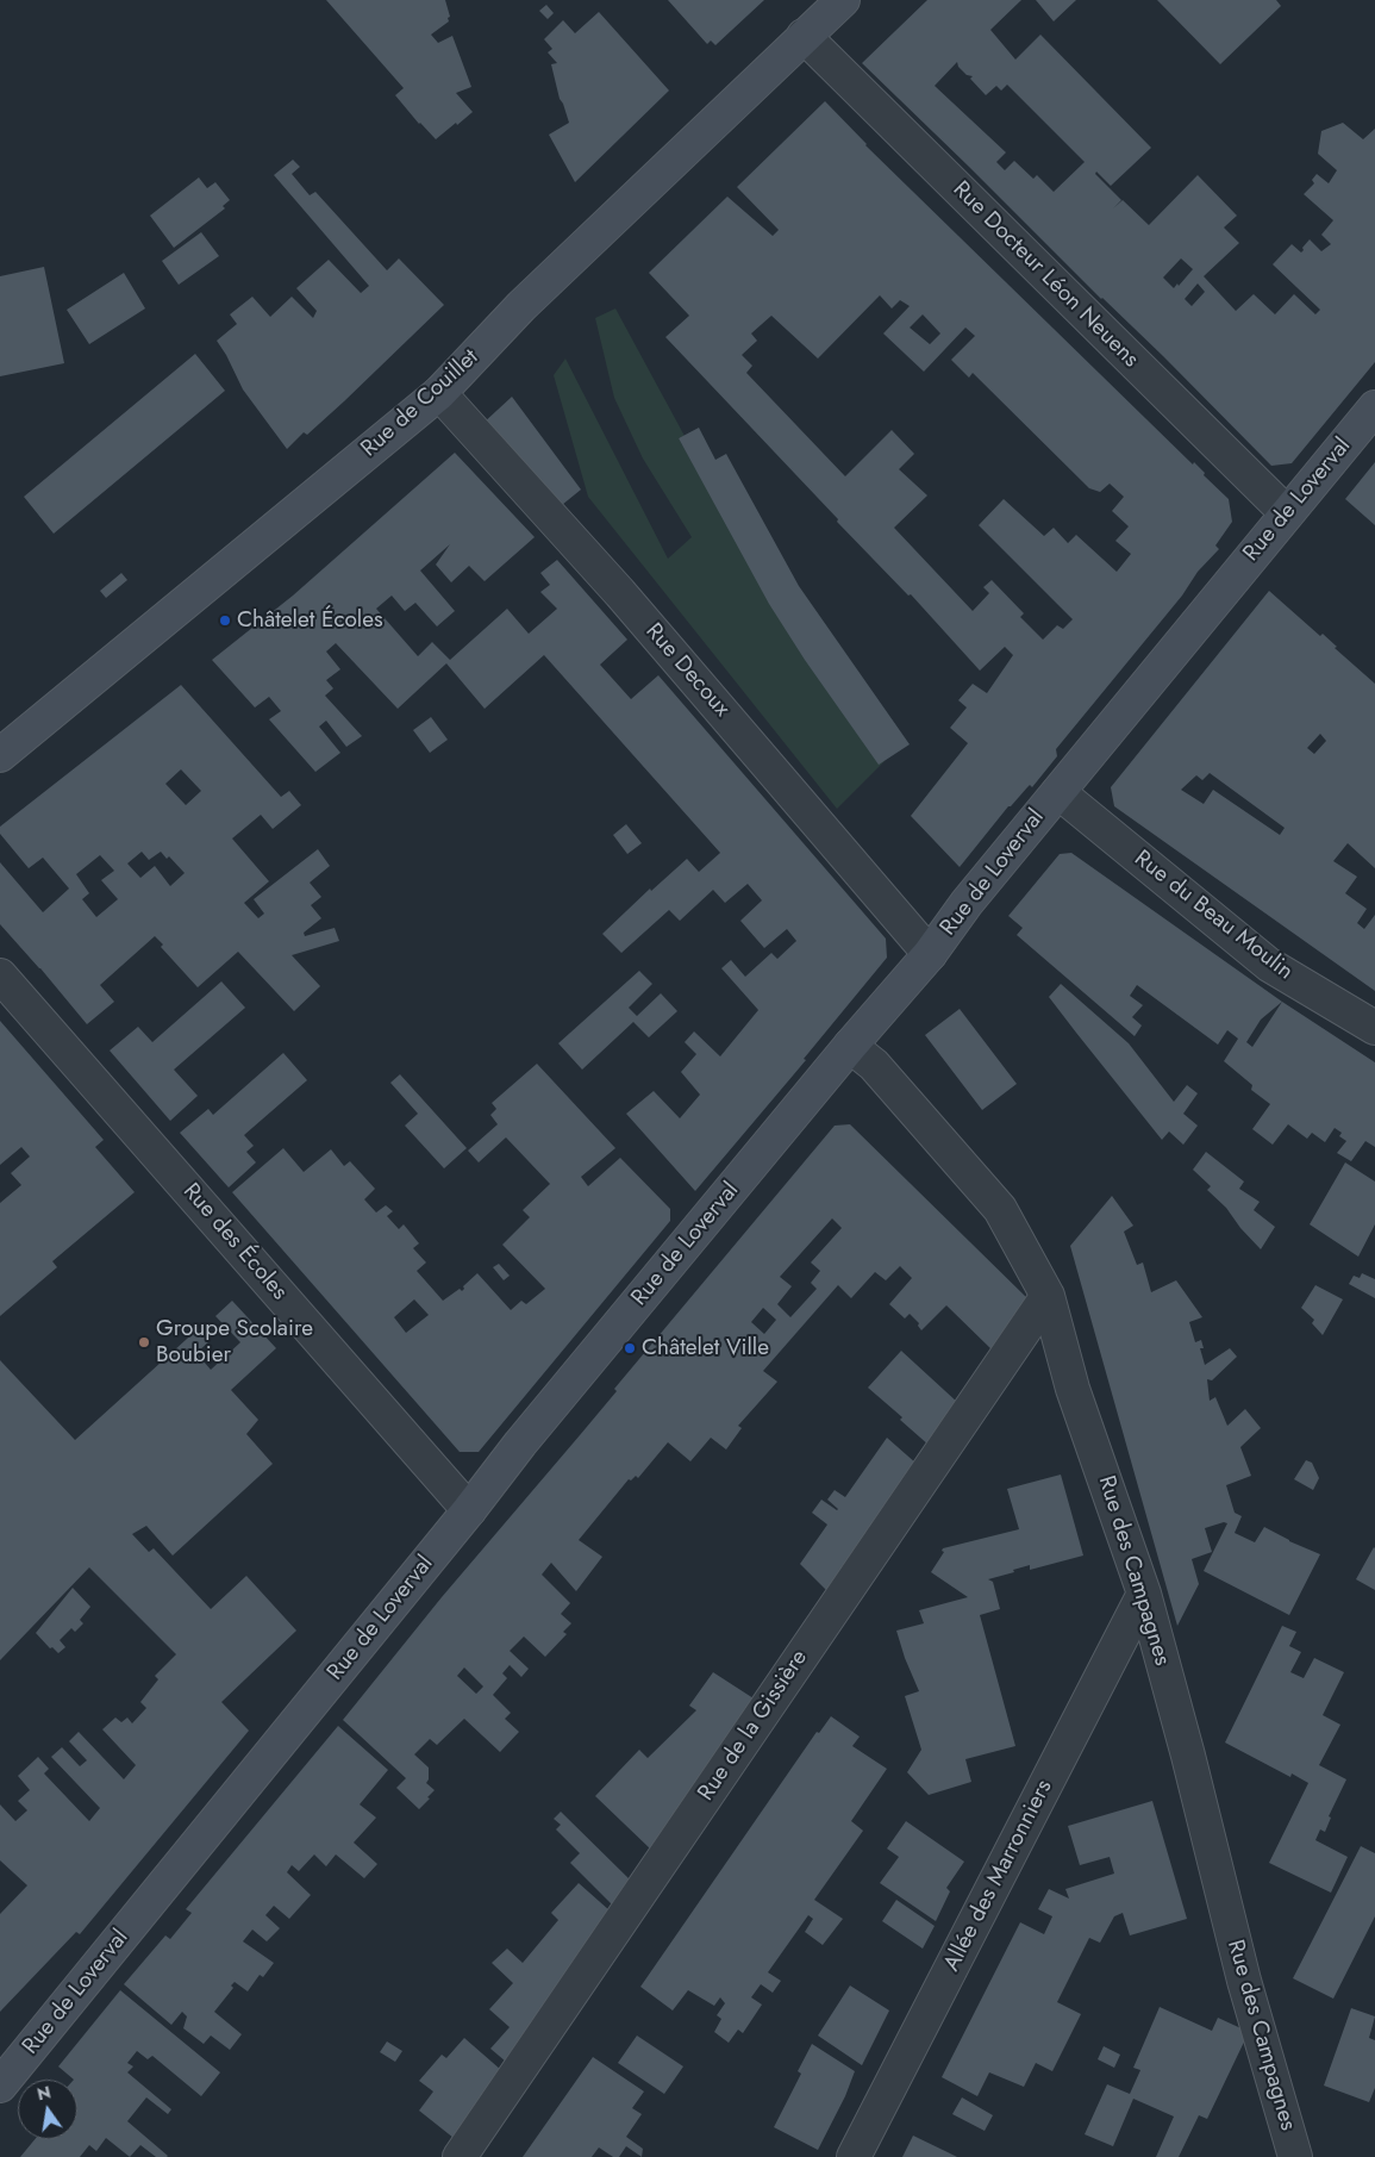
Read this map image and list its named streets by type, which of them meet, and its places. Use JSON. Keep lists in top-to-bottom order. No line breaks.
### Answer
{"streets":{"street":["Rue Docteur Léon Neuens","Rue de Couillet","Rue de Loverval","Rue Decoux","Rue du Beau Moulin","Rue des Écoles","Rue des Campagnes","Rue de la Gissière","Allée des Marronniers"]},"crossings":[["Rue Docteur Léon Neuens","Rue de Couillet"],["Rue Docteur Léon Neuens","Rue de Loverval"],["Rue de Couillet","Rue Decoux"],["Rue de Loverval","Rue Decoux"],["Rue de Loverval","Rue du Beau Moulin"],["Rue de Loverval","Rue des Écoles"],["Rue de Loverval","Rue des Campagnes"],["Rue des Campagnes","Rue de la Gissière"],["Rue des Campagnes","Allée des Marronniers"]],"places":["Châtelet Écoles","Groupe Scolaire Boubier","Châtelet Ville"],"north":"top"}
